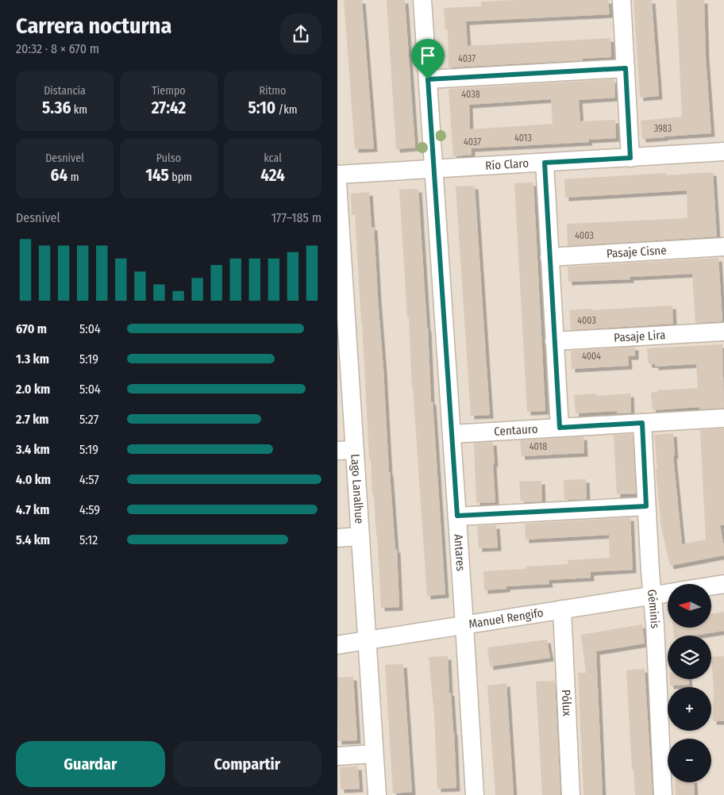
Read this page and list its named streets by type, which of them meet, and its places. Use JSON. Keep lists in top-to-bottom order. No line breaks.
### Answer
{"streets":{"street":["Río Claro","Pasaje Cisne","Pasaje Lira","Centauro","Lago Lanalhue","Antares","Géminis","Manuel Rengifo","Pólux"]},"crossings":[["Río Claro","Antares"],["Centauro","Antares"],["Centauro","Géminis"],["Lago Lanalhue","Manuel Rengifo"],["Antares","Manuel Rengifo"],["Géminis","Manuel Rengifo"],["Manuel Rengifo","Pólux"]],"house_numbers":["4037","4038","3983","4013","4037","4003","4003","4004","4018"],"north":"left","page":{"heading":["Carrera nocturna","20:32 · 8 × 670 m"],"stats":[["Distancia","5.36 km"],["Tiempo","27:42"],["Ritmo","5:10 /km"],["Desnivel","64 m"],["Pulso","145 bpm"],["kcal","424"]],"chart":["Desnivel","177–185 m"],"list":[{"name":"670 m","note":"5:04"},{"name":"1.3 km","note":"5:19"},{"name":"2.0 km","note":"5:04"},{"name":"2.7 km","note":"5:27"},{"name":"3.4 km","note":"5:19"},{"name":"4.0 km","note":"4:57"},{"name":"4.7 km","note":"4:59"},{"name":"5.4 km","note":"5:12"}],"map_buttons":["+","−"],"buttons":["Guardar","Compartir"]}}
